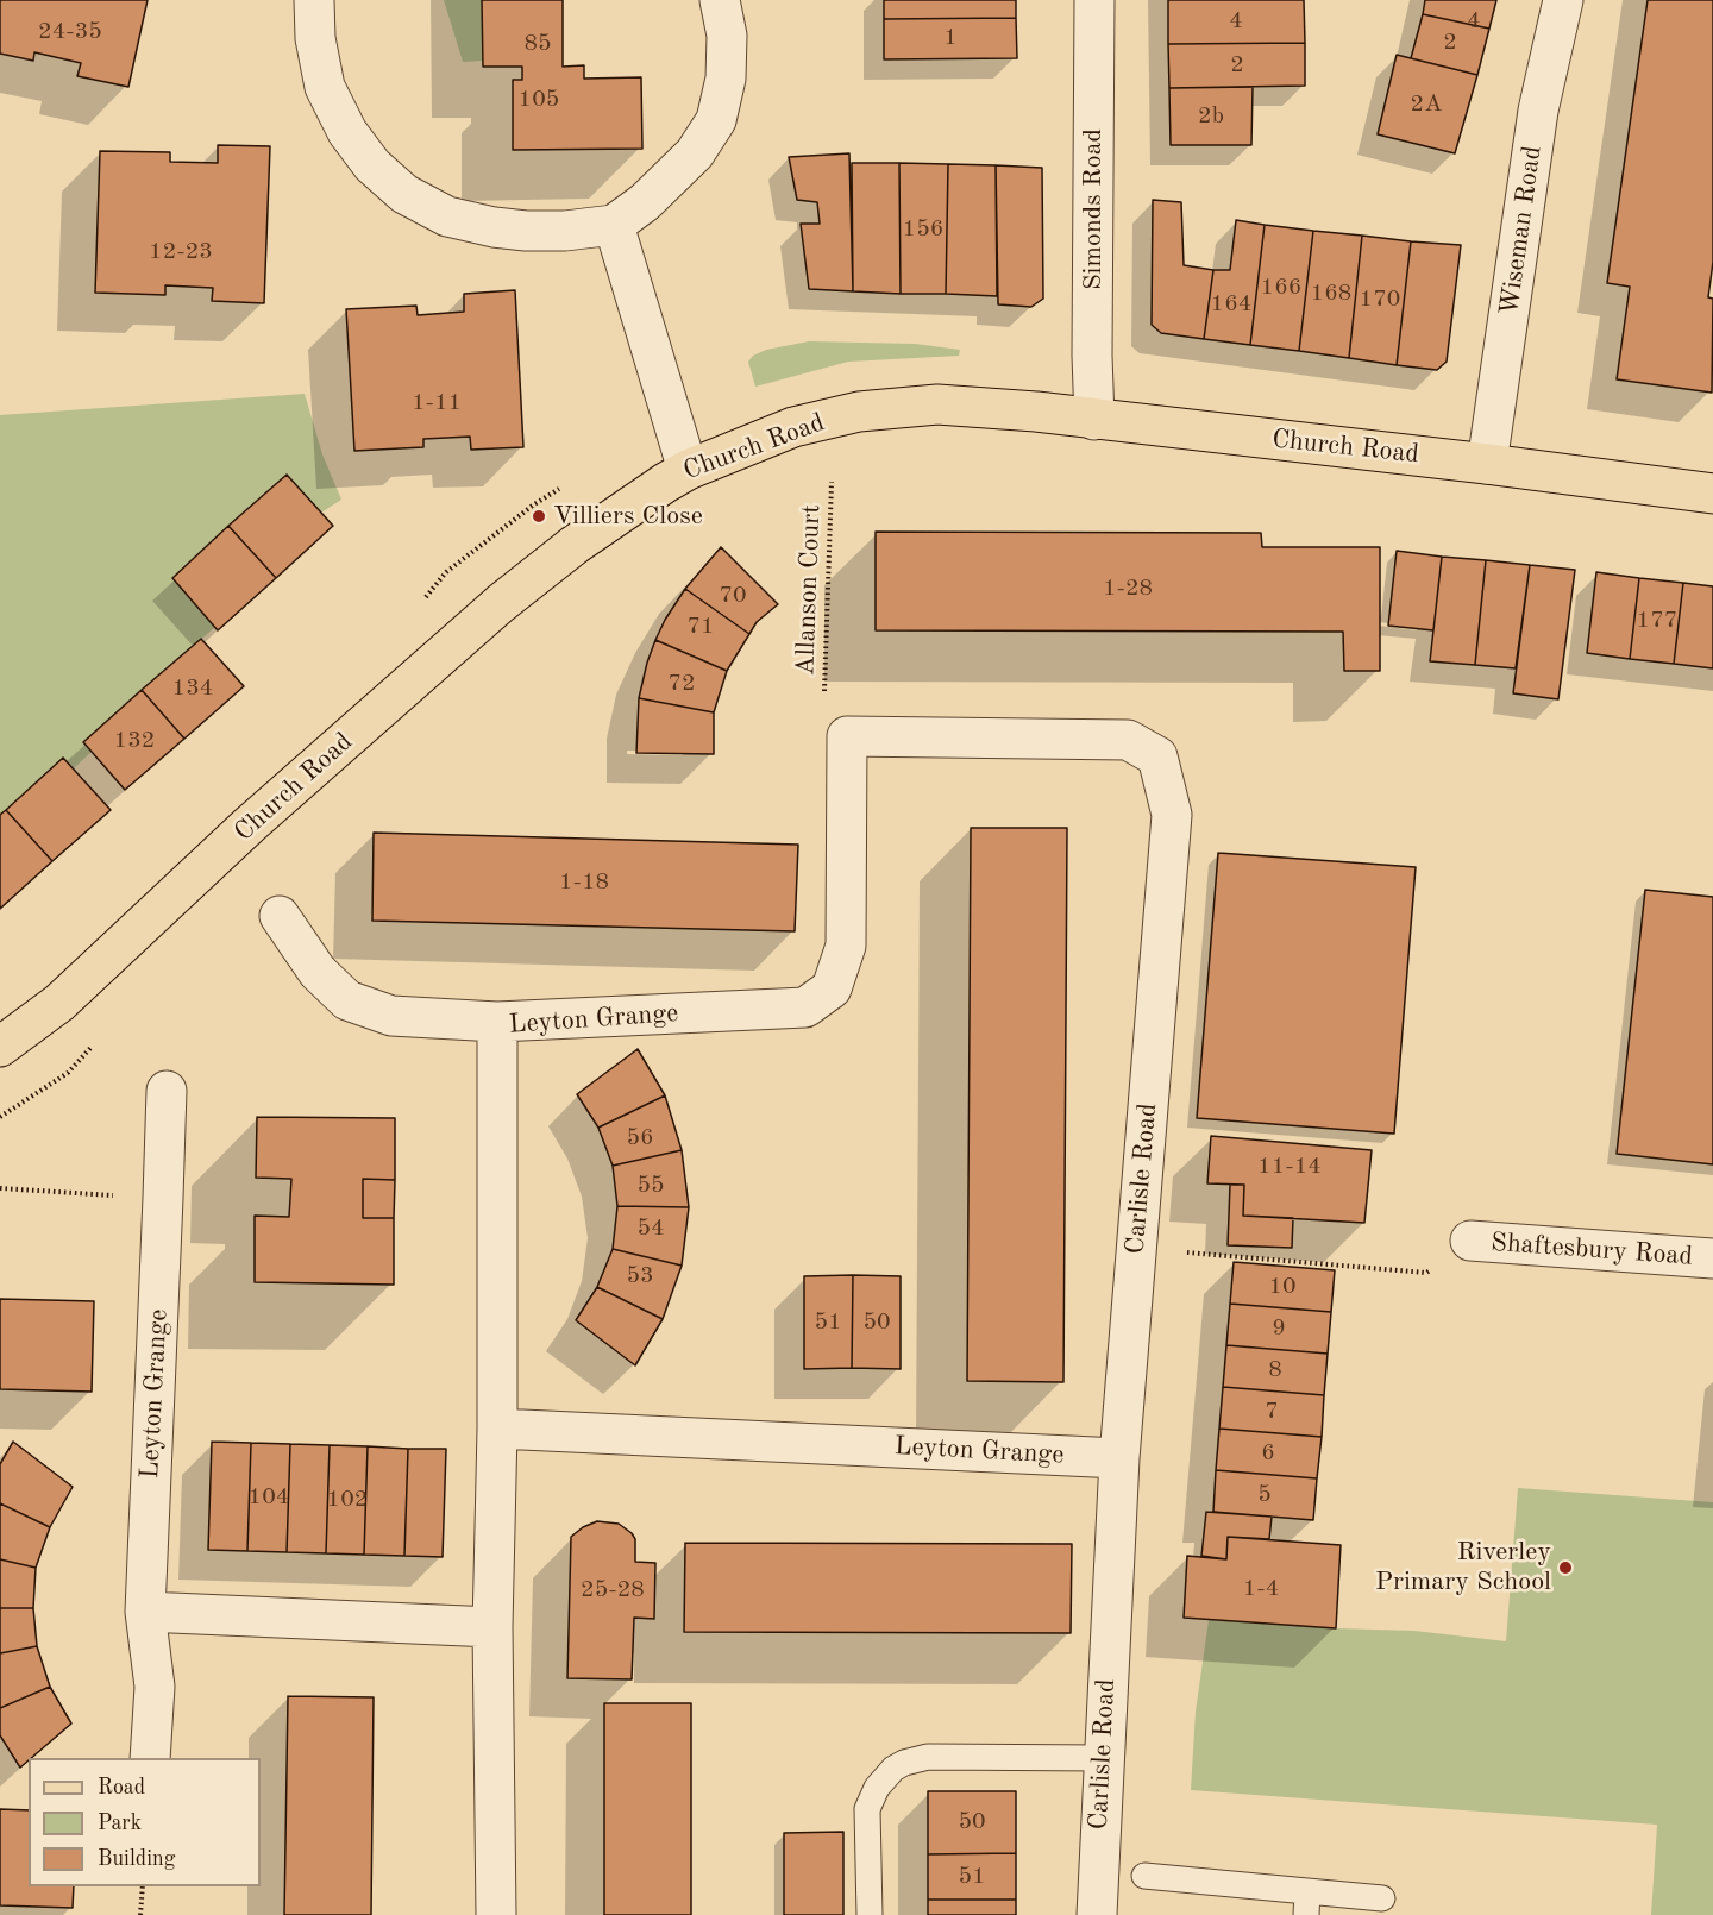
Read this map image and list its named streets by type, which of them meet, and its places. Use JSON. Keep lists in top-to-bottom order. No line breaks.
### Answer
{"streets":{"main road":["Church Road"],"street":["Simonds Road","Wiseman Road","Leyton Grange","Carlisle Road","Shaftesbury Road"],"path":["Allanson Court"]},"crossings":[["Simonds Road","Church Road"],["Wiseman Road","Church Road"],["Allanson Court","Leyton Grange"],["Allanson Court","Carlisle Road"],["Leyton Grange","Carlisle Road"]],"places":["Villiers Close","Riverley Primary School"],"house_numbers":["4","4","24-35","1","2","85","2","105","2A","2b","156","12-23","166","168","170","164","1-11","1-28","70","177","71","72","134","132","1-18","56","11-14","55","54","53","10","51","50","9","8","7","6","5","104","102","1-4","25-28","50","51"],"legend":["Road","Park","Building"]}
